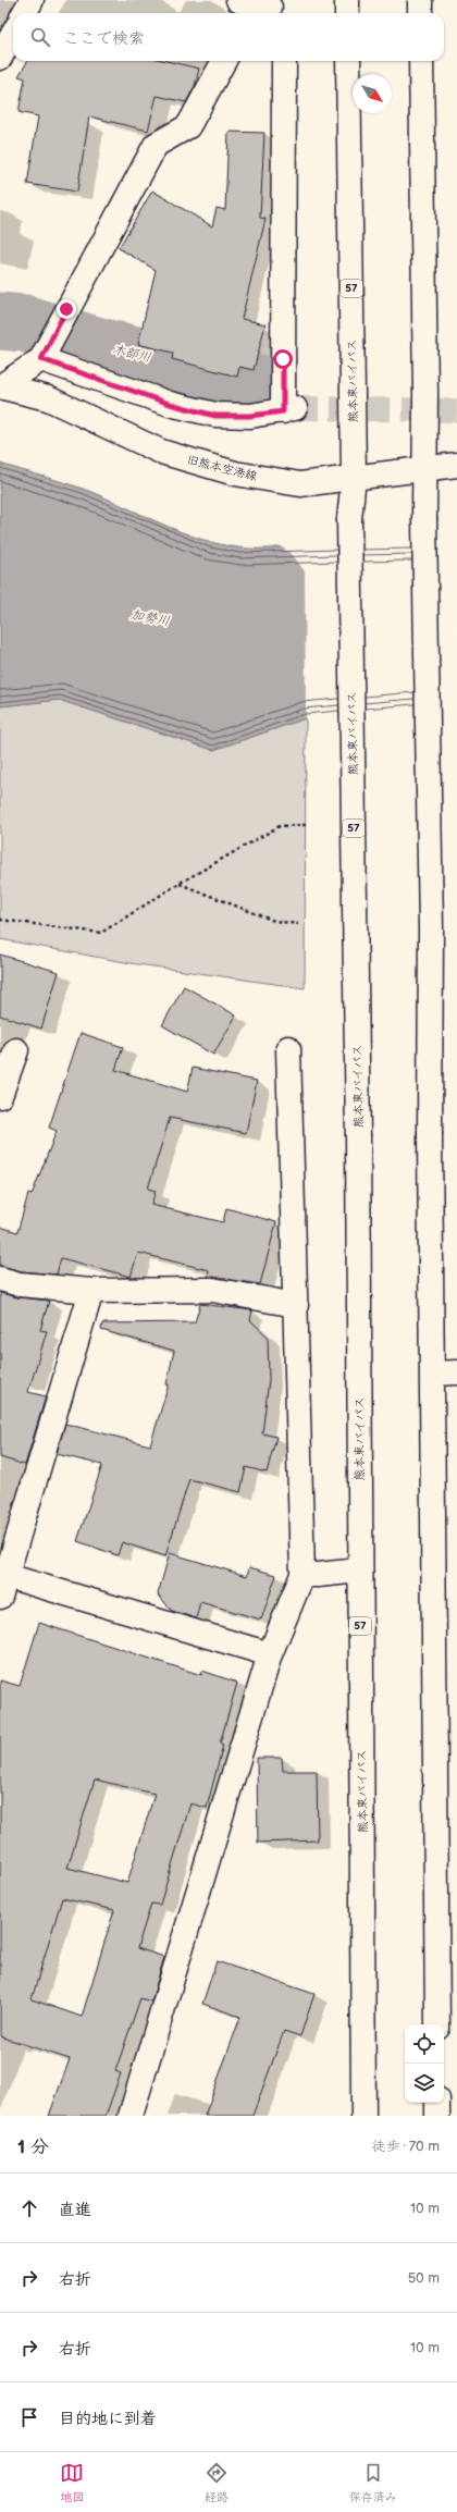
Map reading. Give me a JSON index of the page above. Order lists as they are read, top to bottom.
{
  "streets": {
    "main road": ["57", "熊本東バイパス", "旧熊本空港線"]
  },
  "crossings": [
    ["熊本東バイパス", "旧熊本空港線"]
  ],
  "water": ["木部川", "加勢川"],
  "north": "bottom right",
  "page": {
    "search": "ここで検索",
    "heading": ["1 分", "徒歩 · 70 m"],
    "list": [
      ["直進", "10 m"],
      ["右折", "50 m"],
      ["右折", "10 m"],
      "目的地に到着"
    ],
    "nav": ["地図", "経路", "保存済み"]
  }
}
